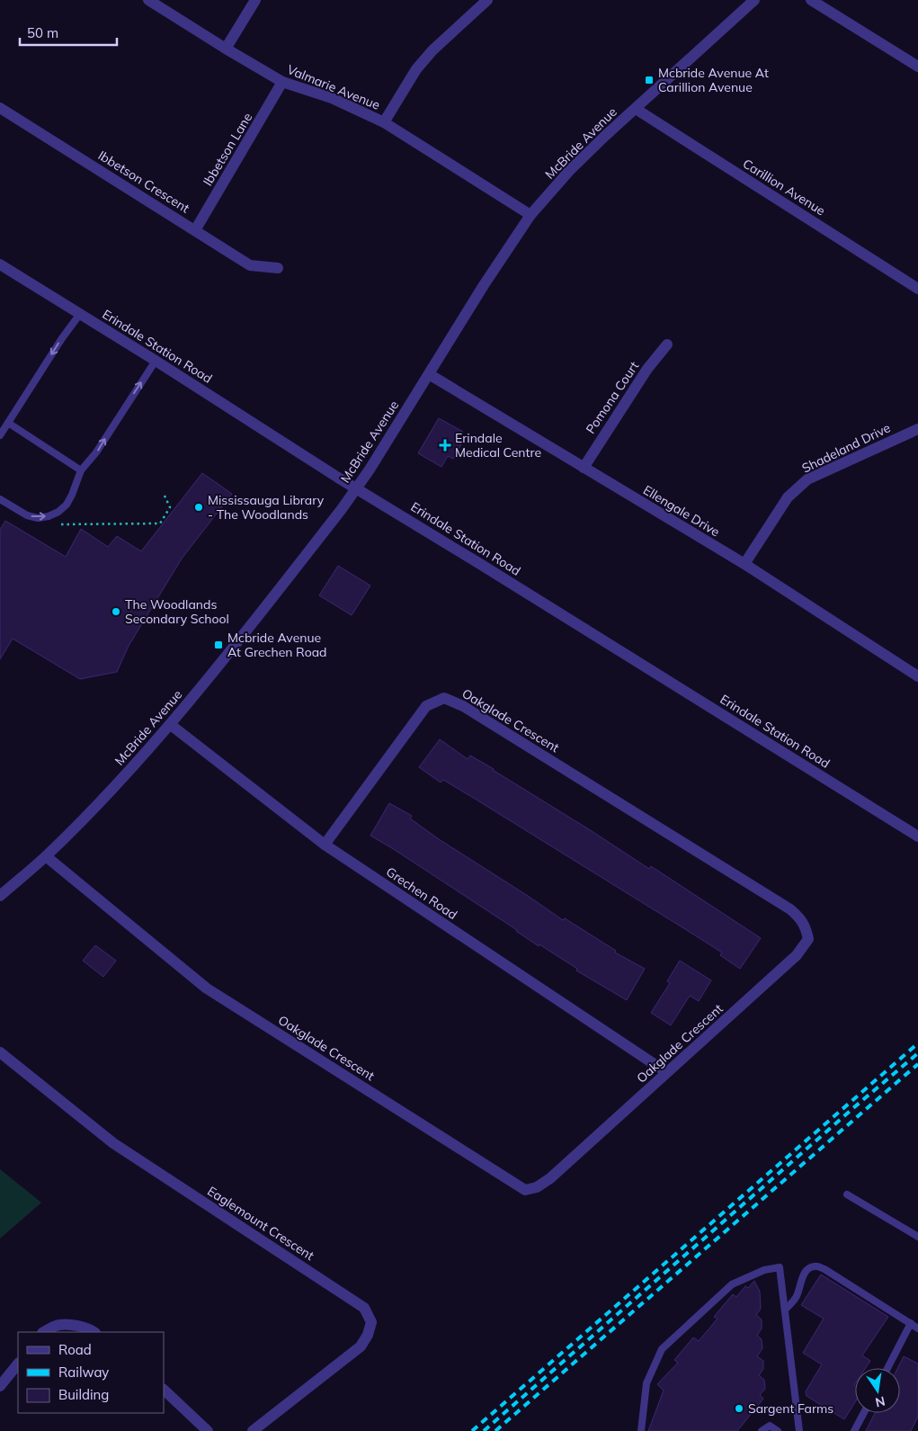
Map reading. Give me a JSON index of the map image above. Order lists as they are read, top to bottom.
{
  "streets": {
    "street": [
      "Valmarie Avenue",
      "McBride Avenue",
      "Ibbetson Lane",
      "Ibbetson Crescent",
      "Carillion Avenue",
      "Erindale Station Road",
      "Pomona Court",
      "Shadeland Drive",
      "Ellengale Drive",
      "Oakglade Crescent",
      "Grechen Road",
      "Eaglemount Crescent"
    ]
  },
  "crossings": [
    ["Valmarie Avenue", "McBride Avenue"],
    ["Valmarie Avenue", "Ibbetson Lane"],
    ["McBride Avenue", "Carillion Avenue"],
    ["McBride Avenue", "Erindale Station Road"],
    ["McBride Avenue", "Ellengale Drive"],
    ["McBride Avenue", "Oakglade Crescent"],
    ["McBride Avenue", "Grechen Road"],
    ["Ibbetson Lane", "Ibbetson Crescent"],
    ["Pomona Court", "Ellengale Drive"],
    ["Shadeland Drive", "Ellengale Drive"],
    ["Oakglade Crescent", "Grechen Road"]
  ],
  "places": {
    "transit": ["Mcbride Avenue At Carillion Avenue", "Mcbride Avenue At Grechen Road"],
    "health": ["Erindale Medical Centre"],
    "other": ["Mississauga Library - The Woodlands", "The Woodlands Secondary School", "Sargent Farms"]
  },
  "legend": ["Road", "Railway", "Building"],
  "scale_bar": "50 m",
  "north": "bottom"
}
